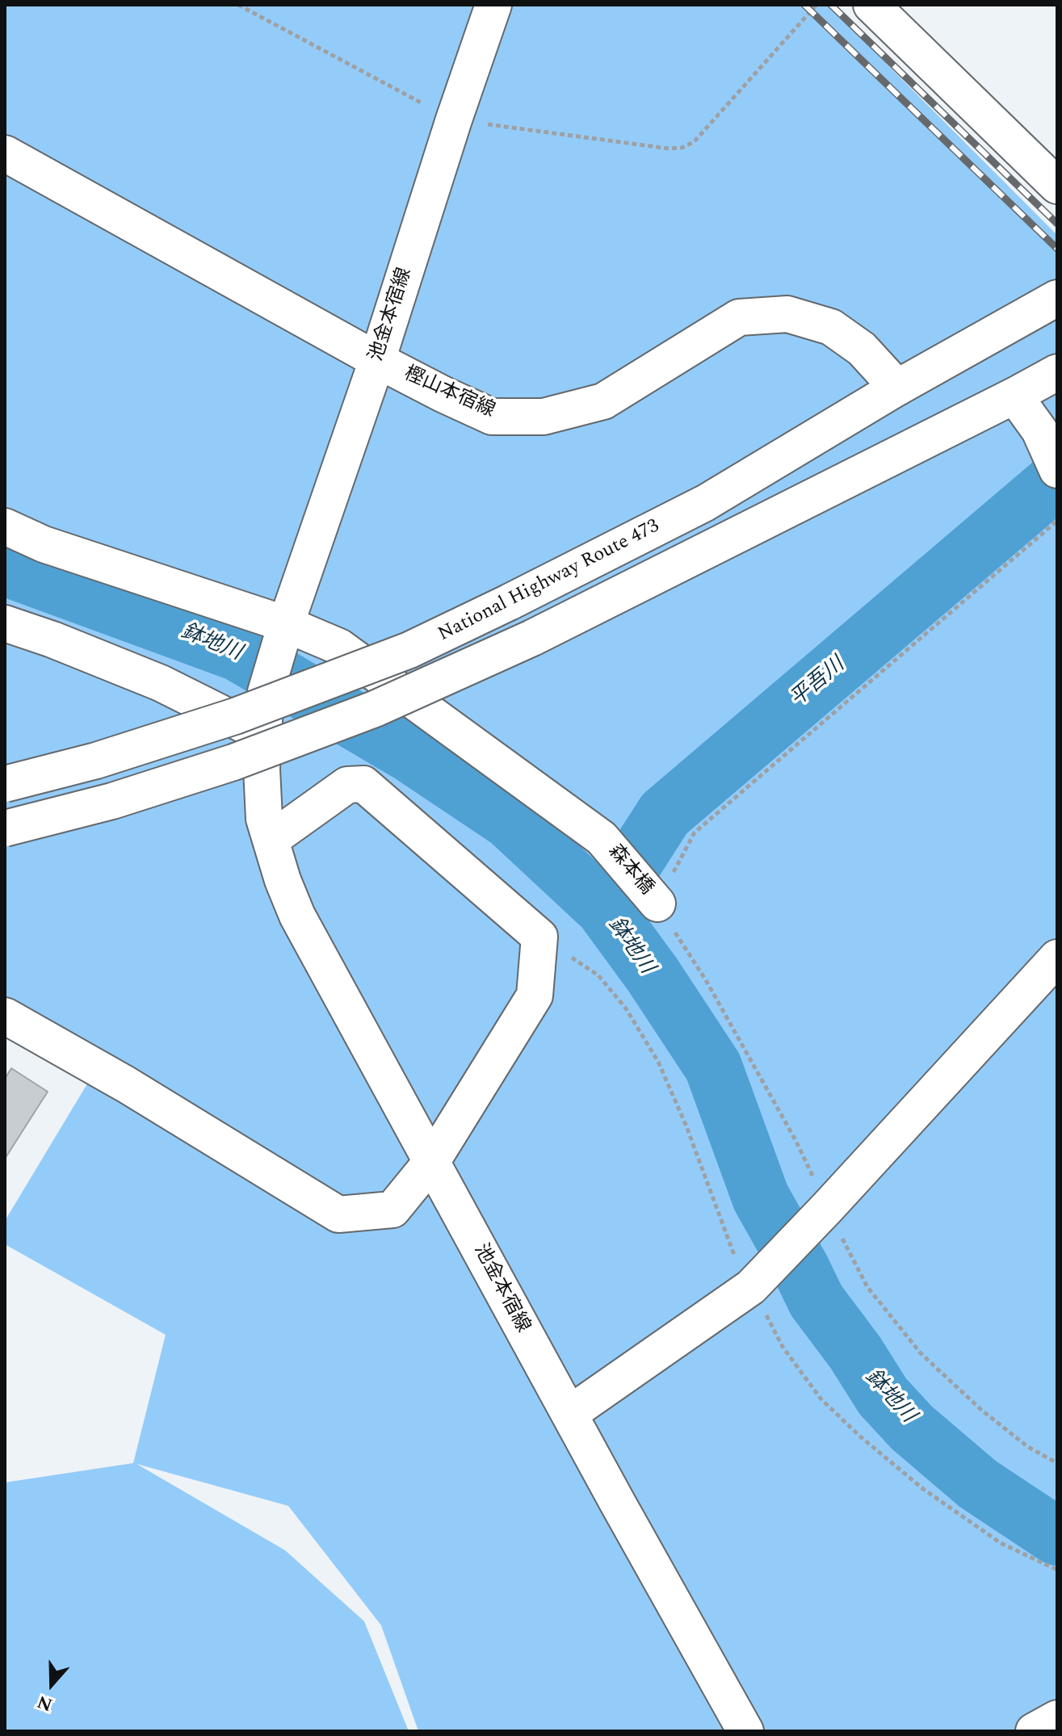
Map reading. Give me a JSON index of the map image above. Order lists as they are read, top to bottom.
{
  "streets": {
    "main road": [
      "池金本宿線",
      "樫山本宿線",
      "National Highway Route 473",
      "森本橋"
    ]
  },
  "crossings": [
    ["池金本宿線", "樫山本宿線"],
    ["池金本宿線", "森本橋"],
    ["樫山本宿線", "National Highway Route 473"]
  ],
  "water": ["鉢地川", "平吾川"],
  "north": "bottom"
}
